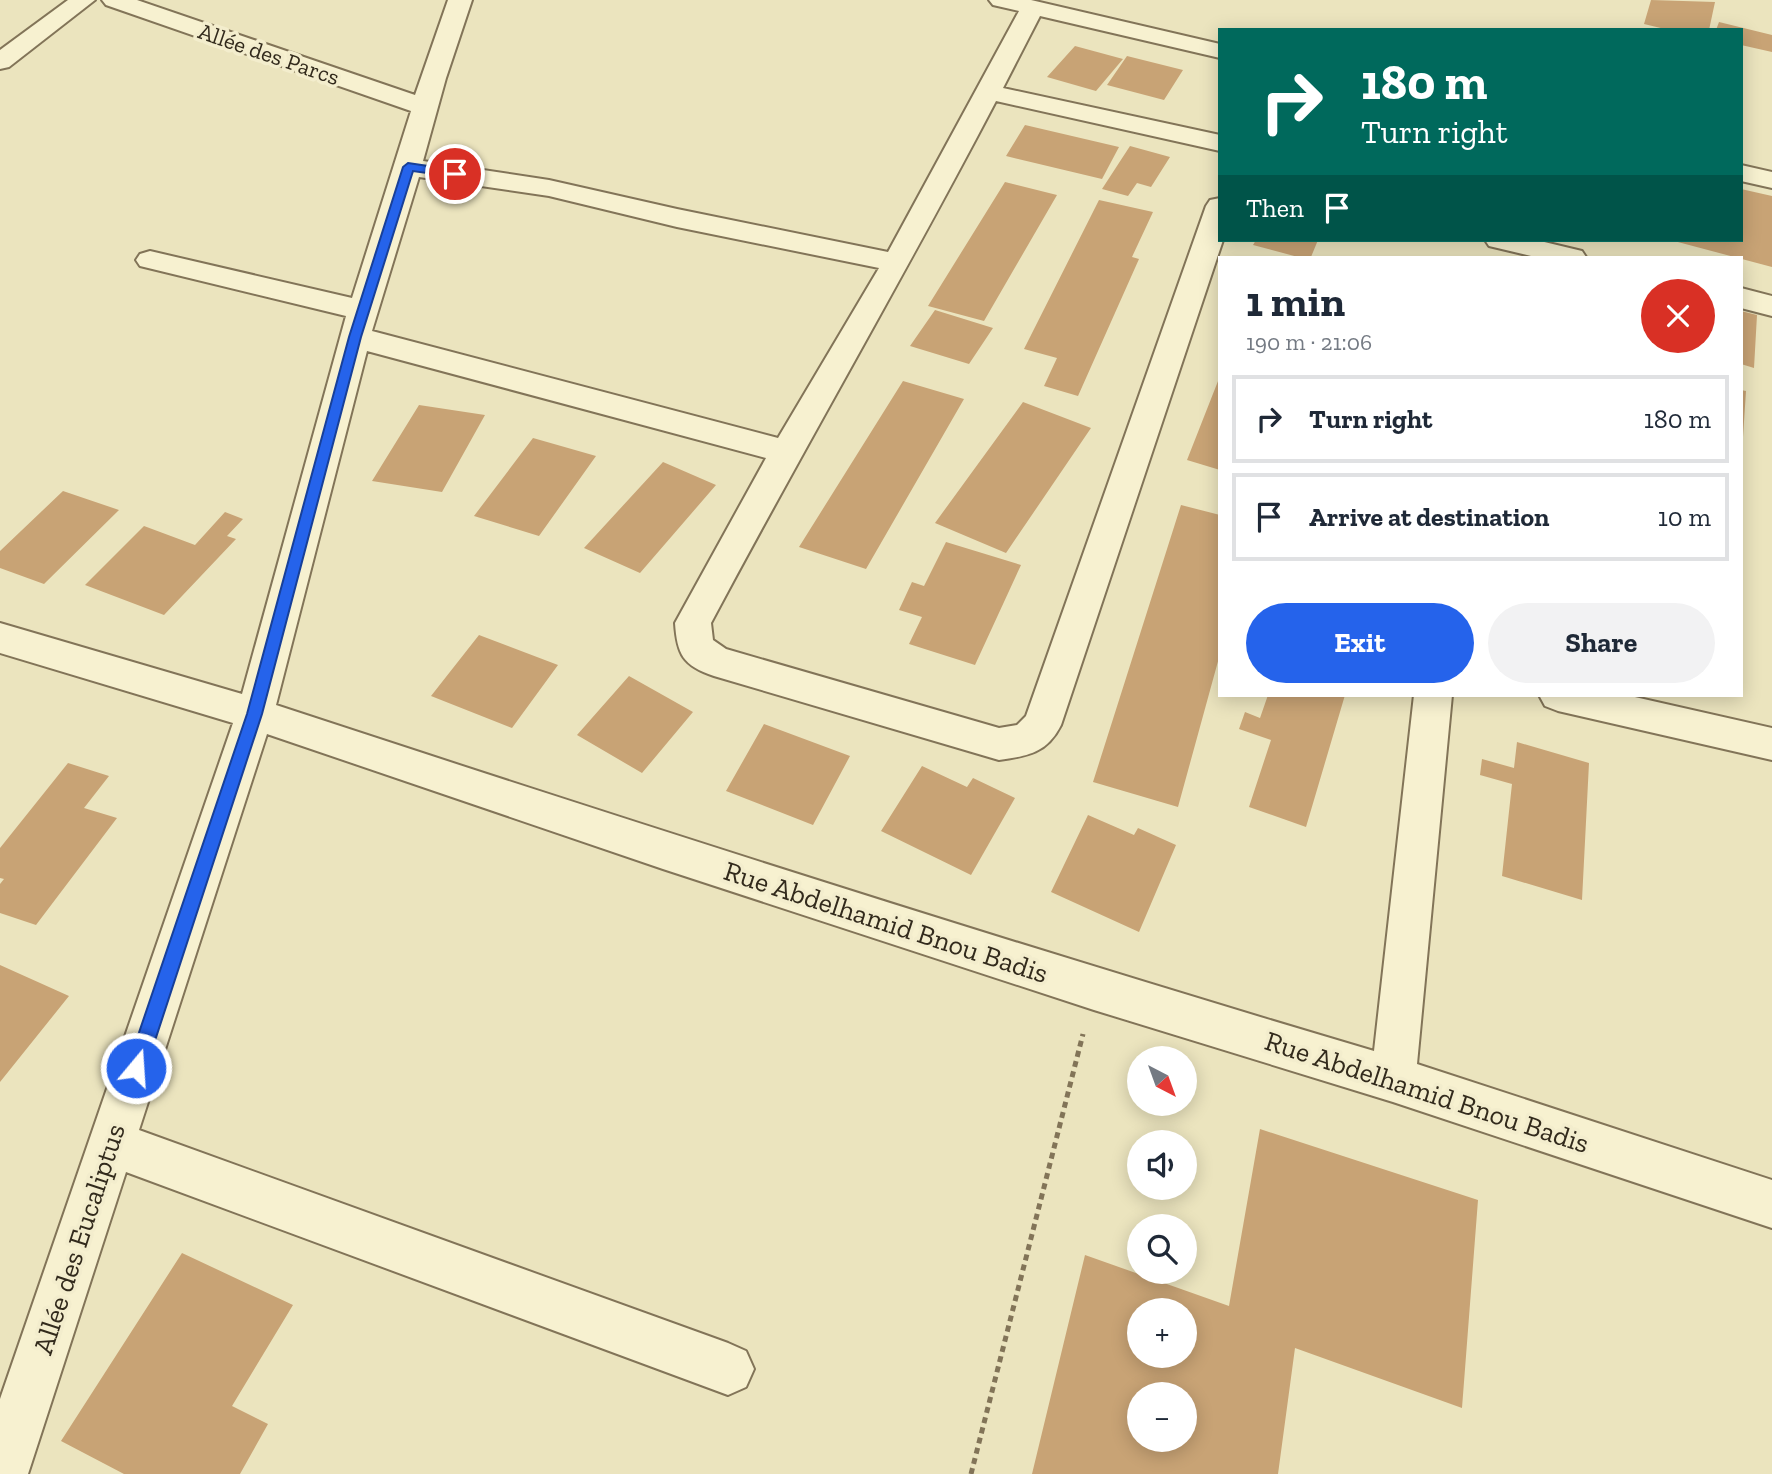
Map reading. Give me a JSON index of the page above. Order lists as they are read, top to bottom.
{
  "streets": {
    "street": ["Allée des Parcs", "Rue Abdelhamid Bnou Badis", "Allée des Eucaliptus"]
  },
  "crossings": [
    ["Allée des Parcs", "Allée des Eucaliptus"],
    ["Rue Abdelhamid Bnou Badis", "Allée des Eucaliptus"]
  ],
  "north": "bottom right",
  "page": {
    "turn": ["180 m", "Turn right"],
    "then": "Then",
    "heading": ["1 min", "190 m · 21:06"],
    "list": [
      {
        "name": "Turn right",
        "value": "180 m"
      },
      {
        "name": "Arrive at destination",
        "value": "10 m"
      }
    ],
    "buttons": ["Exit", "Share"],
    "map_buttons": ["+", "−"]
  }
}
